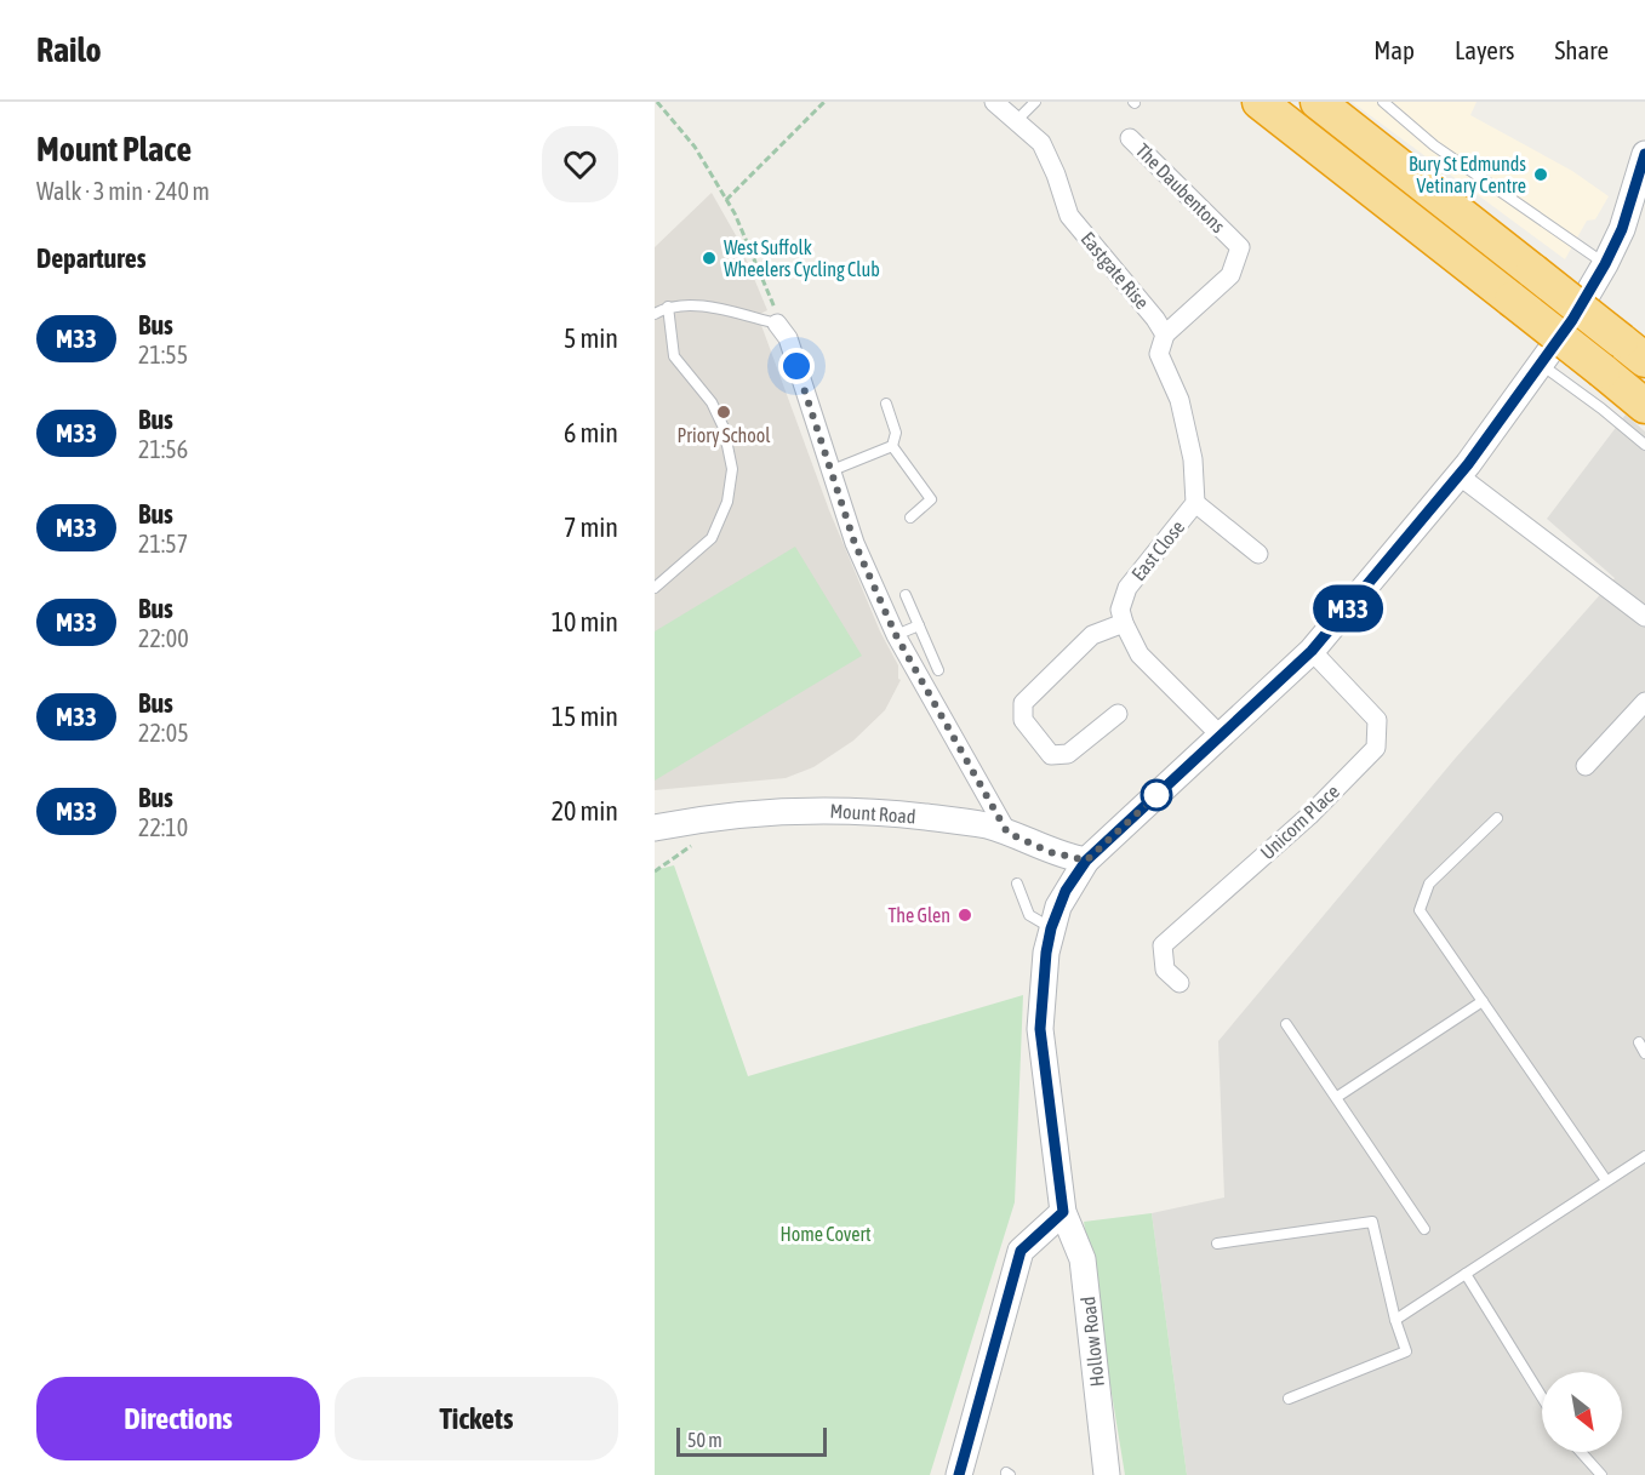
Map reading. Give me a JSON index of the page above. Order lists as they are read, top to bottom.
{
  "streets": {
    "street": [
      "The Daubentons",
      "Eastgate Rise",
      "East Close",
      "Mount Road",
      "Unicorn Place",
      "Hollow Road"
    ]
  },
  "crossings": [
    ["The Daubentons", "Eastgate Rise"],
    ["The Daubentons", "East Close"],
    ["Eastgate Rise", "East Close"],
    ["Mount Road", "Hollow Road"],
    ["Unicorn Place", "Hollow Road"]
  ],
  "parks": ["Home Covert"],
  "places": [
    "Bury St Edmunds Vetinary Centre",
    "West Suffolk Wheelers Cycling Club",
    "Priory School",
    "The Glen"
  ],
  "lines": ["bus line M33"],
  "scale_bar": "50 m",
  "north": "bottom right",
  "page": {
    "header": "Railo",
    "nav": ["Map", "Layers", "Share"],
    "heading": [
      ["Mount Place", "Walk · 3 min · 240 m"],
      "Departures"
    ],
    "on_map": "M33",
    "list": [
      {
        "mark": "M33",
        "name": "Bus",
        "note": "21:55",
        "value": "5 min"
      },
      {
        "mark": "M33",
        "name": "Bus",
        "note": "21:56",
        "value": "6 min"
      },
      {
        "mark": "M33",
        "name": "Bus",
        "note": "21:57",
        "value": "7 min"
      },
      {
        "mark": "M33",
        "name": "Bus",
        "note": "22:00",
        "value": "10 min"
      },
      {
        "mark": "M33",
        "name": "Bus",
        "note": "22:05",
        "value": "15 min"
      },
      {
        "mark": "M33",
        "name": "Bus",
        "note": "22:10",
        "value": "20 min"
      }
    ],
    "buttons": ["Directions", "Tickets"],
    "scale": "50 m"
  }
}
